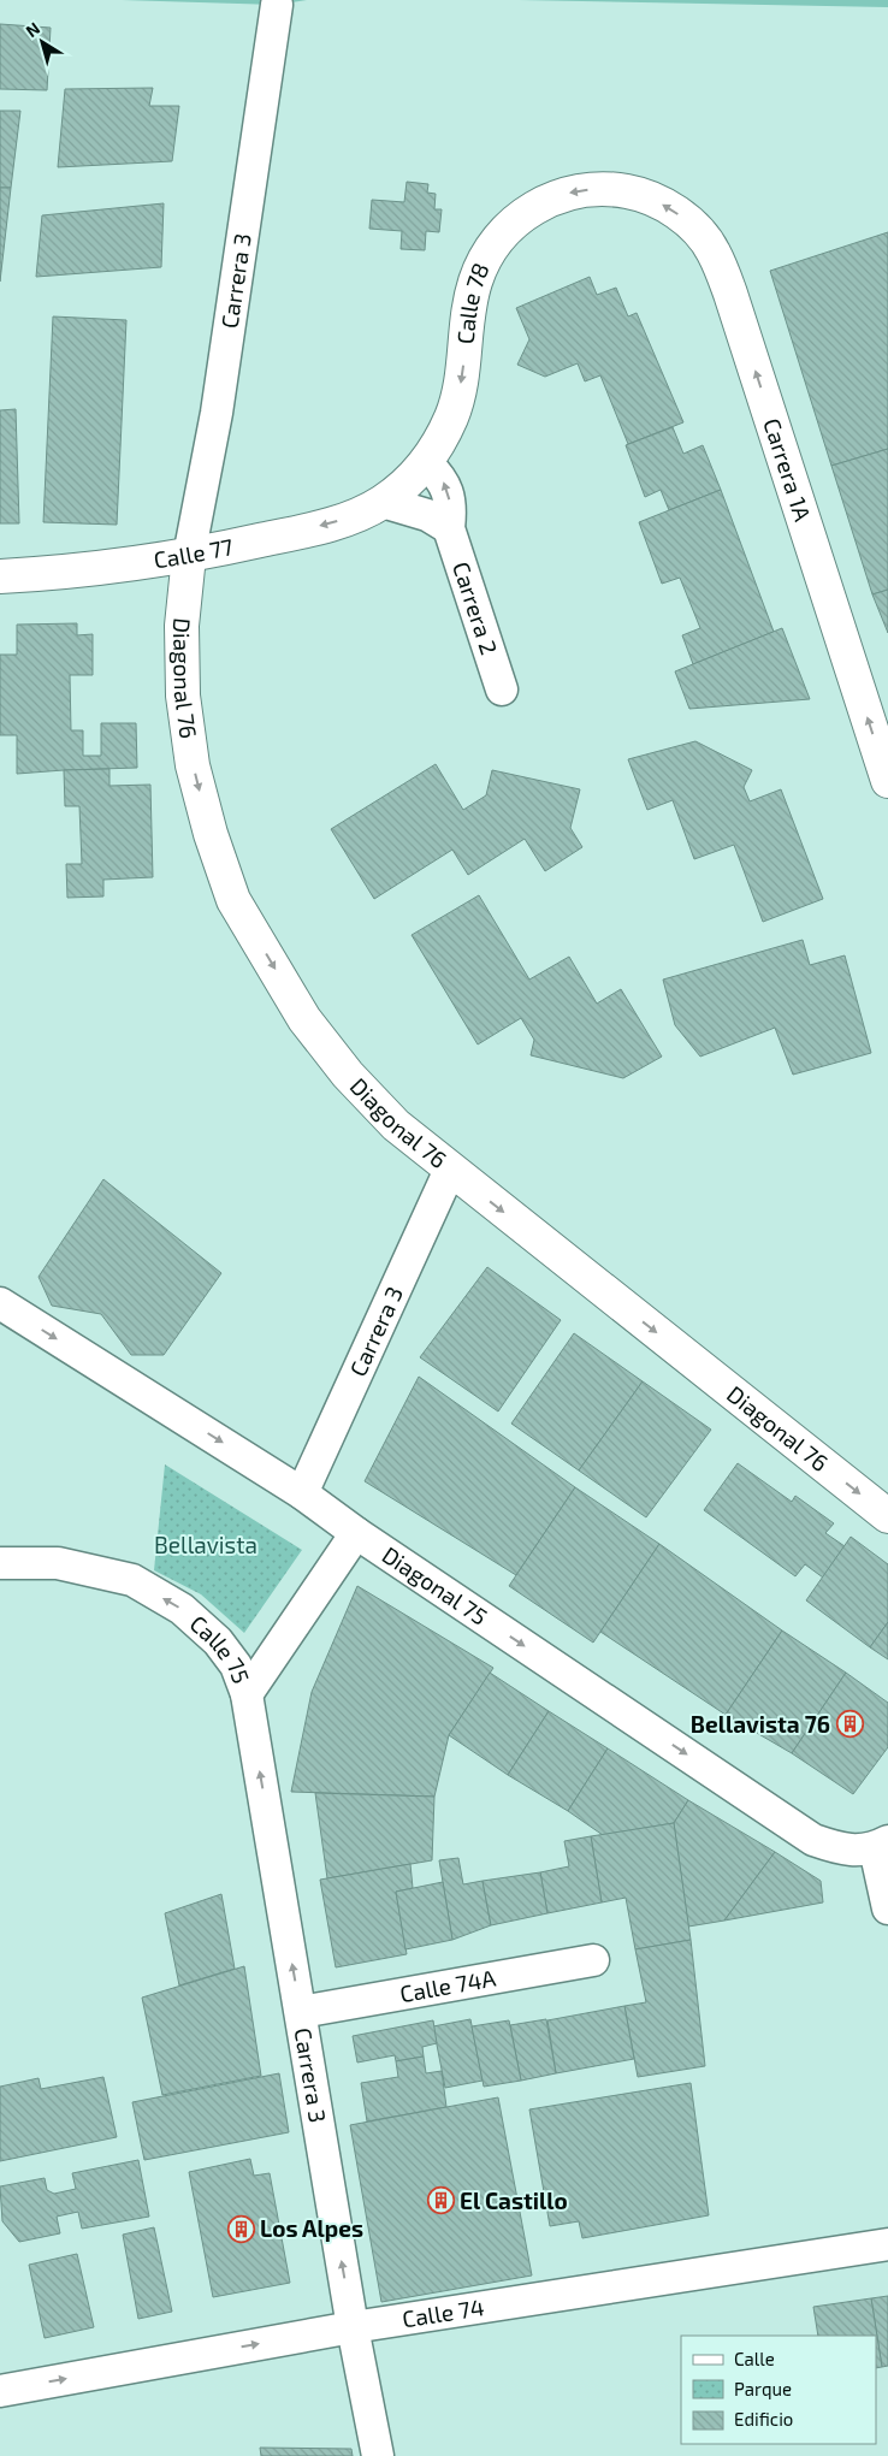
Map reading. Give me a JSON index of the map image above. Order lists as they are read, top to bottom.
{
  "streets": {
    "street": [
      "Carrera 3",
      "Calle 78",
      "Carrera 1A",
      "Calle 77",
      "Carrera 2",
      "Diagonal 76",
      "Diagonal 75",
      "Calle 75",
      "Calle 74A",
      "Calle 74"
    ]
  },
  "crossings": [
    ["Carrera 3", "Calle 77"],
    ["Carrera 3", "Diagonal 76"],
    ["Carrera 3", "Diagonal 75"],
    ["Carrera 3", "Calle 75"],
    ["Carrera 3", "Calle 74A"],
    ["Carrera 3", "Calle 74"],
    ["Calle 78", "Carrera 1A"],
    ["Calle 78", "Calle 77"],
    ["Calle 78", "Carrera 2"],
    ["Calle 77", "Diagonal 76"],
    ["Diagonal 75", "Calle 75"]
  ],
  "one_way": [
    "Carrera 3",
    "Calle 78",
    "Carrera 1A",
    "Calle 77",
    "Diagonal 76",
    "Diagonal 75",
    "Calle 75",
    "Calle 74"
  ],
  "parks": ["Bellavista"],
  "places": {
    "building": ["Bellavista 76", "El Castillo", "Los Alpes"]
  },
  "legend": ["Calle", "Parque", "Edificio"],
  "north": "top left"
}
